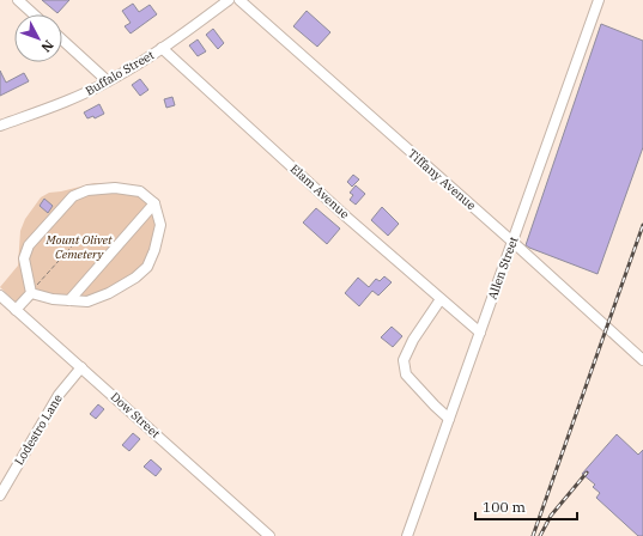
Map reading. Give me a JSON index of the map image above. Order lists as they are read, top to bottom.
{
  "streets": {
    "street": [
      "Buffalo Street",
      "Tiffany Avenue",
      "Elam Avenue",
      "Allen Street",
      "Dow Street",
      "Lodestro Lane"
    ]
  },
  "crossings": [
    ["Buffalo Street", "Elam Avenue"],
    ["Tiffany Avenue", "Allen Street"],
    ["Elam Avenue", "Allen Street"],
    ["Dow Street", "Lodestro Lane"]
  ],
  "parks": ["Mount Olivet Cemetery"],
  "scale_bar": "100 m",
  "north": "bottom right"
}
